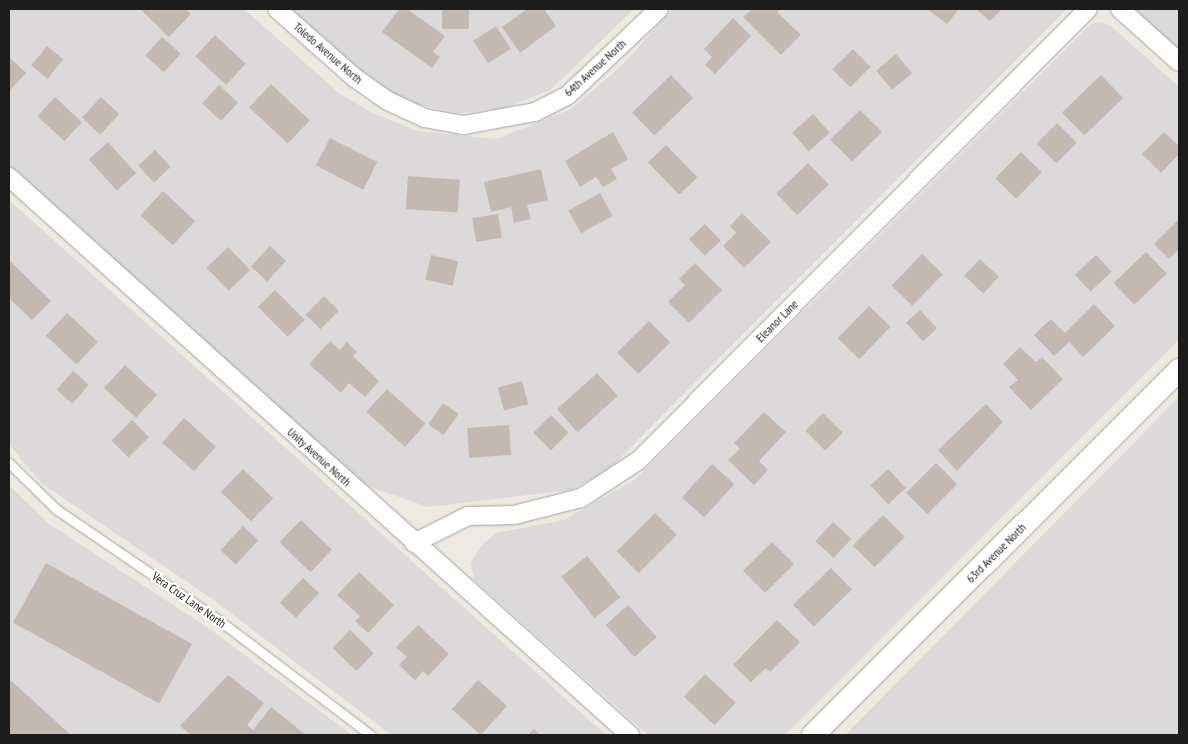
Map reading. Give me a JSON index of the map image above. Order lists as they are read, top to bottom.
{
  "streets": {
    "street": [
      "Toledo Avenue North",
      "64th Avenue North",
      "Eleanor Lane",
      "Unity Avenue North",
      "63rd Avenue North"
    ],
    "lane": ["Vera Cruz Lane North"]
  },
  "crossings": [
    ["Toledo Avenue North", "64th Avenue North"],
    ["Eleanor Lane", "Unity Avenue North"]
  ]
}
